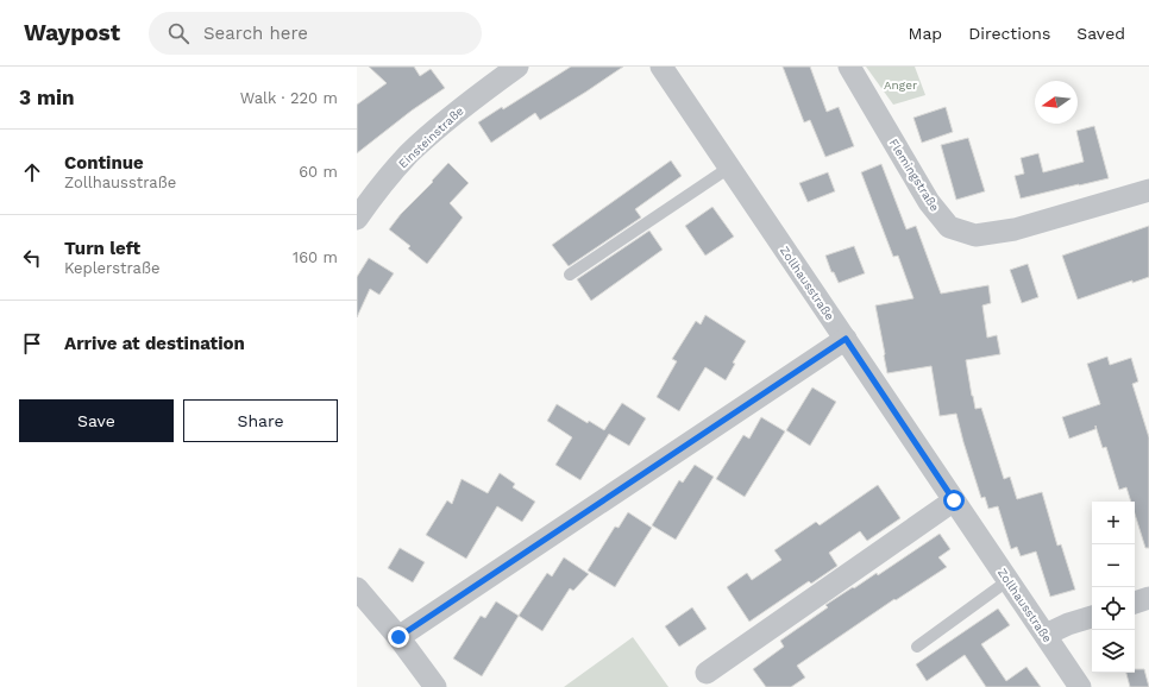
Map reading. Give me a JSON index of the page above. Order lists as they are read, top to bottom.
{
  "streets": {
    "street": ["Einsteinstraße", "Flemingstraße", "Zollhausstraße"]
  },
  "parks": ["Anger"],
  "north": "left",
  "page": {
    "header": "Waypost",
    "search": "Search here",
    "nav": ["Map", "Directions", "Saved"],
    "heading": ["3 min", "Walk · 220 m"],
    "list": [
      ["Continue", "Zollhausstraße", "60 m"],
      ["Turn left", "Keplerstraße", "160 m"],
      "Arrive at destination"
    ],
    "buttons": ["Save", "Share"],
    "map_buttons": ["+", "−"]
  }
}
